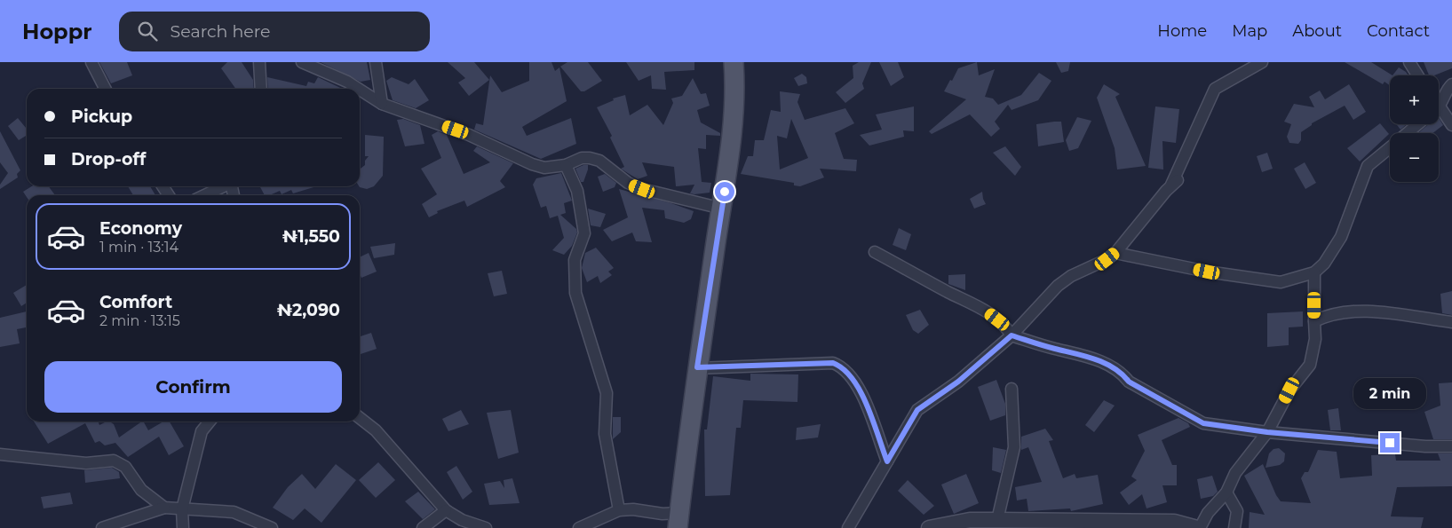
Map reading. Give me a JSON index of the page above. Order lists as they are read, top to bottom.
{
  "page": {
    "header": "Hoppr",
    "search": "Search here",
    "nav": [
      "Home",
      "Map",
      "About",
      "Contact"
    ],
    "map_buttons": ["+", "−"],
    "banner": ["Pickup", "Drop-off"],
    "list": [
      {
        "name": "Economy",
        "note": "1 min · 13:14",
        "value": "₦1,550"
      },
      {
        "name": "Comfort",
        "note": "2 min · 13:15",
        "value": "₦2,090"
      }
    ],
    "buttons": "Confirm",
    "bubble": "2 min"
  }
}
